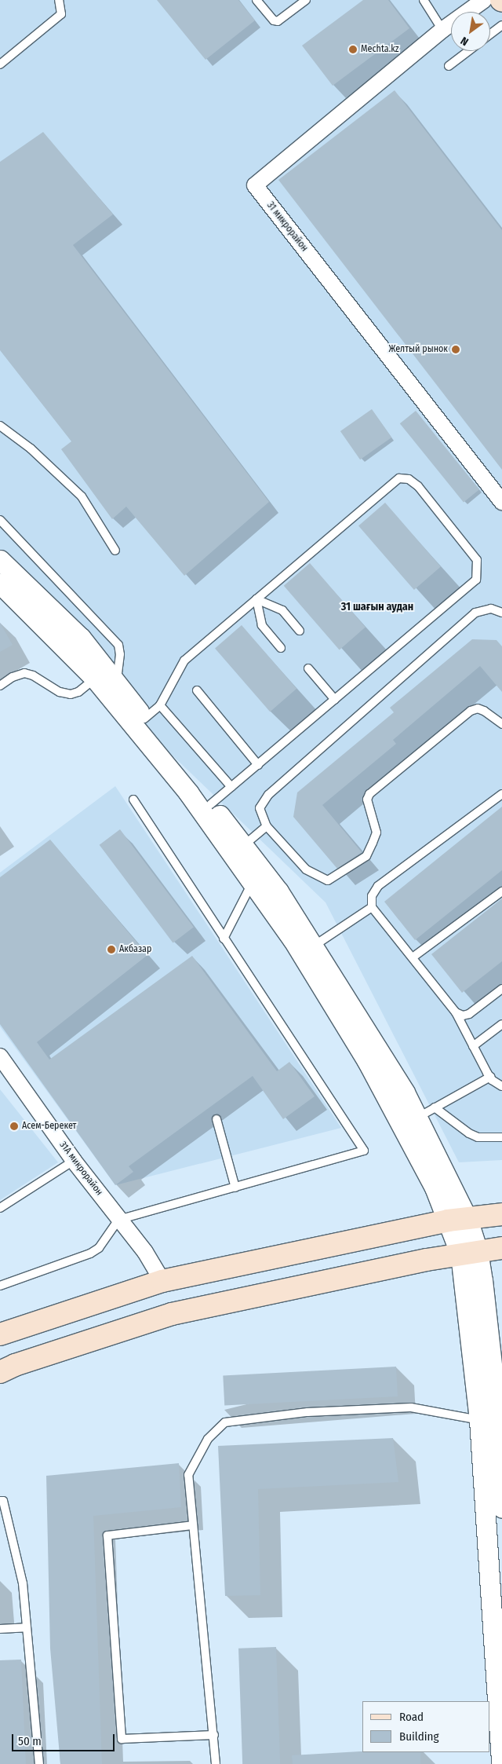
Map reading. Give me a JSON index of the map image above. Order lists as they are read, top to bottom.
{
  "streets": {
    "street": ["31 микрорайон", "31А микрорайон"]
  },
  "districts": ["31 шағын аудан"],
  "places": [
    "Mechta.kz",
    "Желтый рынок",
    "Акбазар",
    "Асем-Берекет"
  ],
  "legend": ["Road", "Building"],
  "scale_bar": "50 m",
  "north": "bottom left"
}
